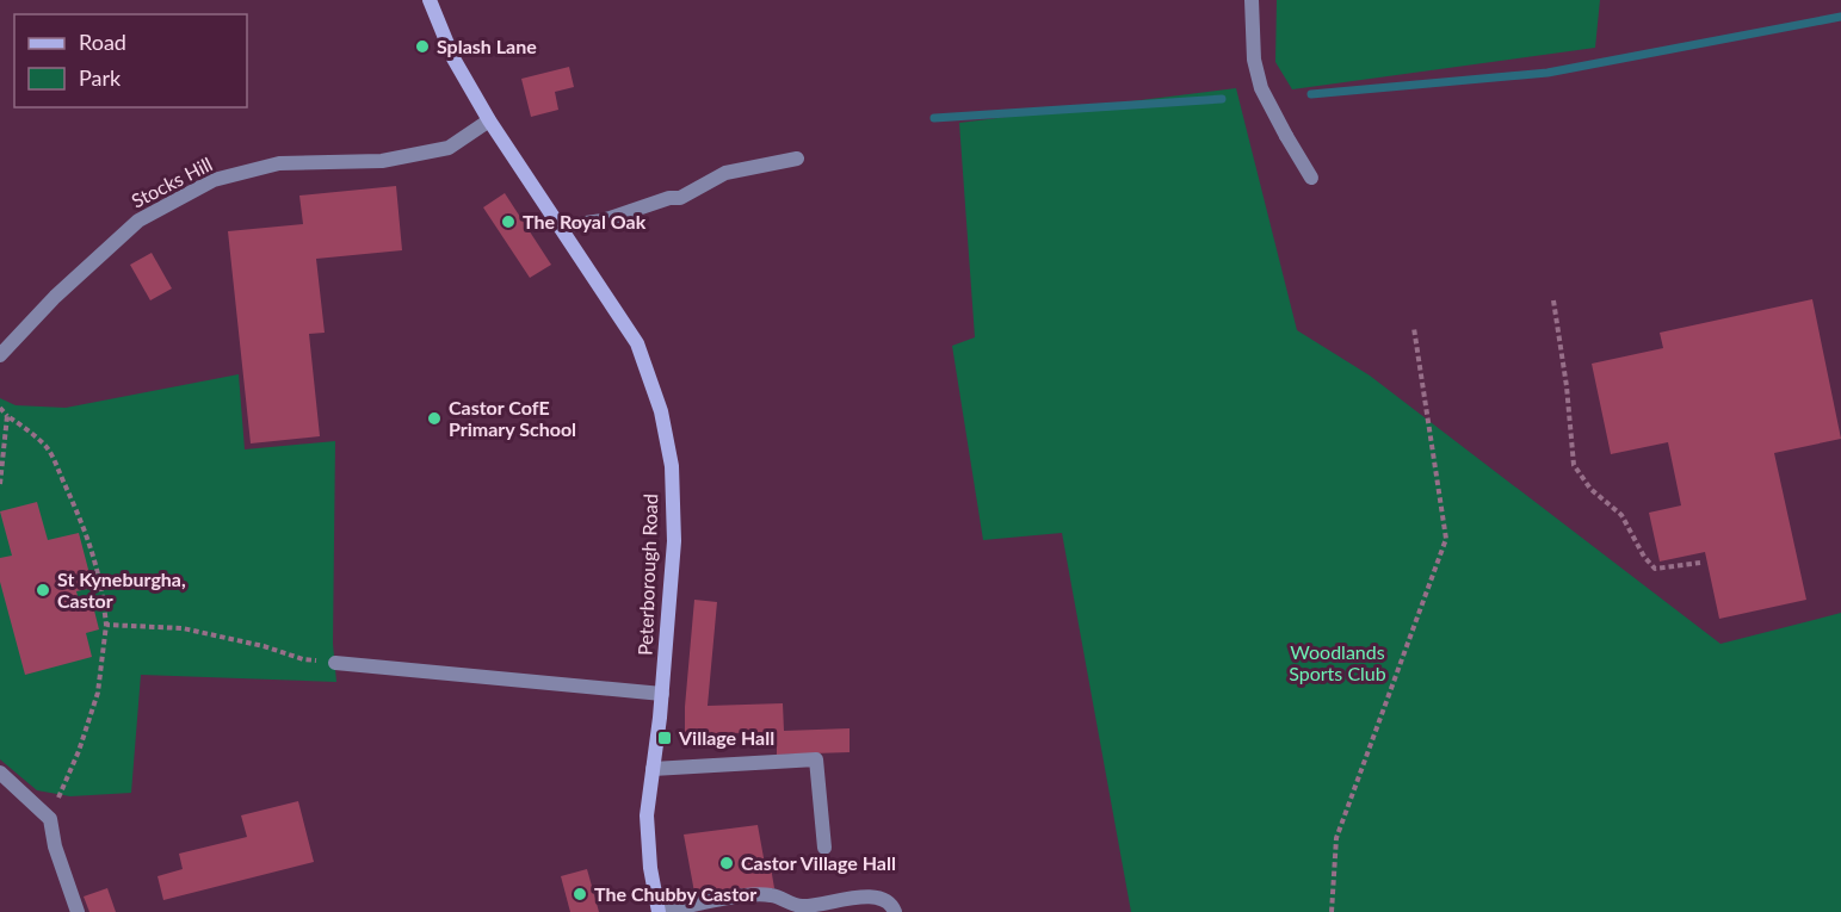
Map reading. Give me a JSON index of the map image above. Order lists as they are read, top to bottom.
{
  "streets": {
    "street": ["Stocks Hill", "Peterborough Road"]
  },
  "crossings": [
    ["Stocks Hill", "Peterborough Road"]
  ],
  "parks": ["Woodlands Sports Club"],
  "places": {
    "other": [
      "Splash Lane",
      "The Royal Oak",
      "Castor CofE Primary School",
      "St Kyneburgha, Castor",
      "Castor Village Hall",
      "The Chubby Castor"
    ],
    "transit": ["Village Hall"]
  },
  "legend": ["Road", "Park"]
}
